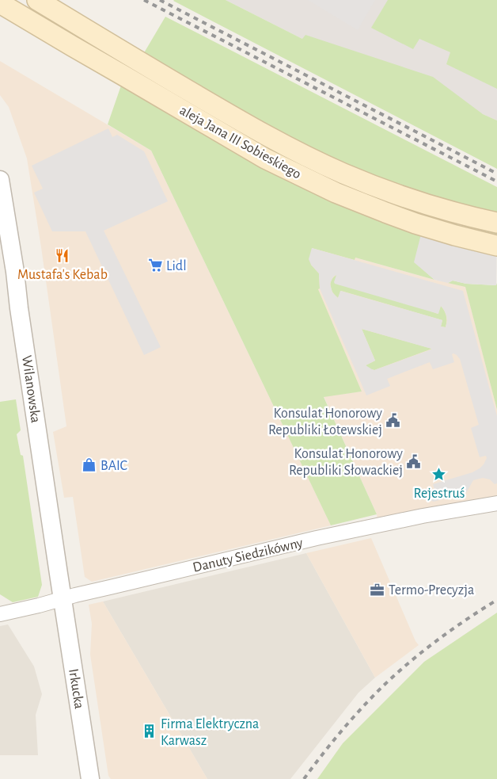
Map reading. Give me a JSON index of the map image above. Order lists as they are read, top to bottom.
{
  "streets": {
    "main road": ["aleja Jana III Sobieskiego"],
    "street": ["Wilanowska", "Danuty Siedzikówny", "Irkucka"]
  },
  "crossings": [
    ["Wilanowska", "Danuty Siedzikówny"],
    ["Wilanowska", "Irkucka"],
    ["Danuty Siedzikówny", "Irkucka"]
  ],
  "places": {
    "restaurant": ["Mustafa's Kebab"],
    "supermarket": ["Lidl"],
    "public building": ["Konsulat Honorowy Republiki Łotewskiej", "Konsulat Honorowy Republiki Słowackiej"],
    "shop": ["BAIC"],
    "place": ["Rejestruś"],
    "office": ["Termo-Precyzja"],
    "building": ["Firma Elektryczna Karwasz"]
  }
}
